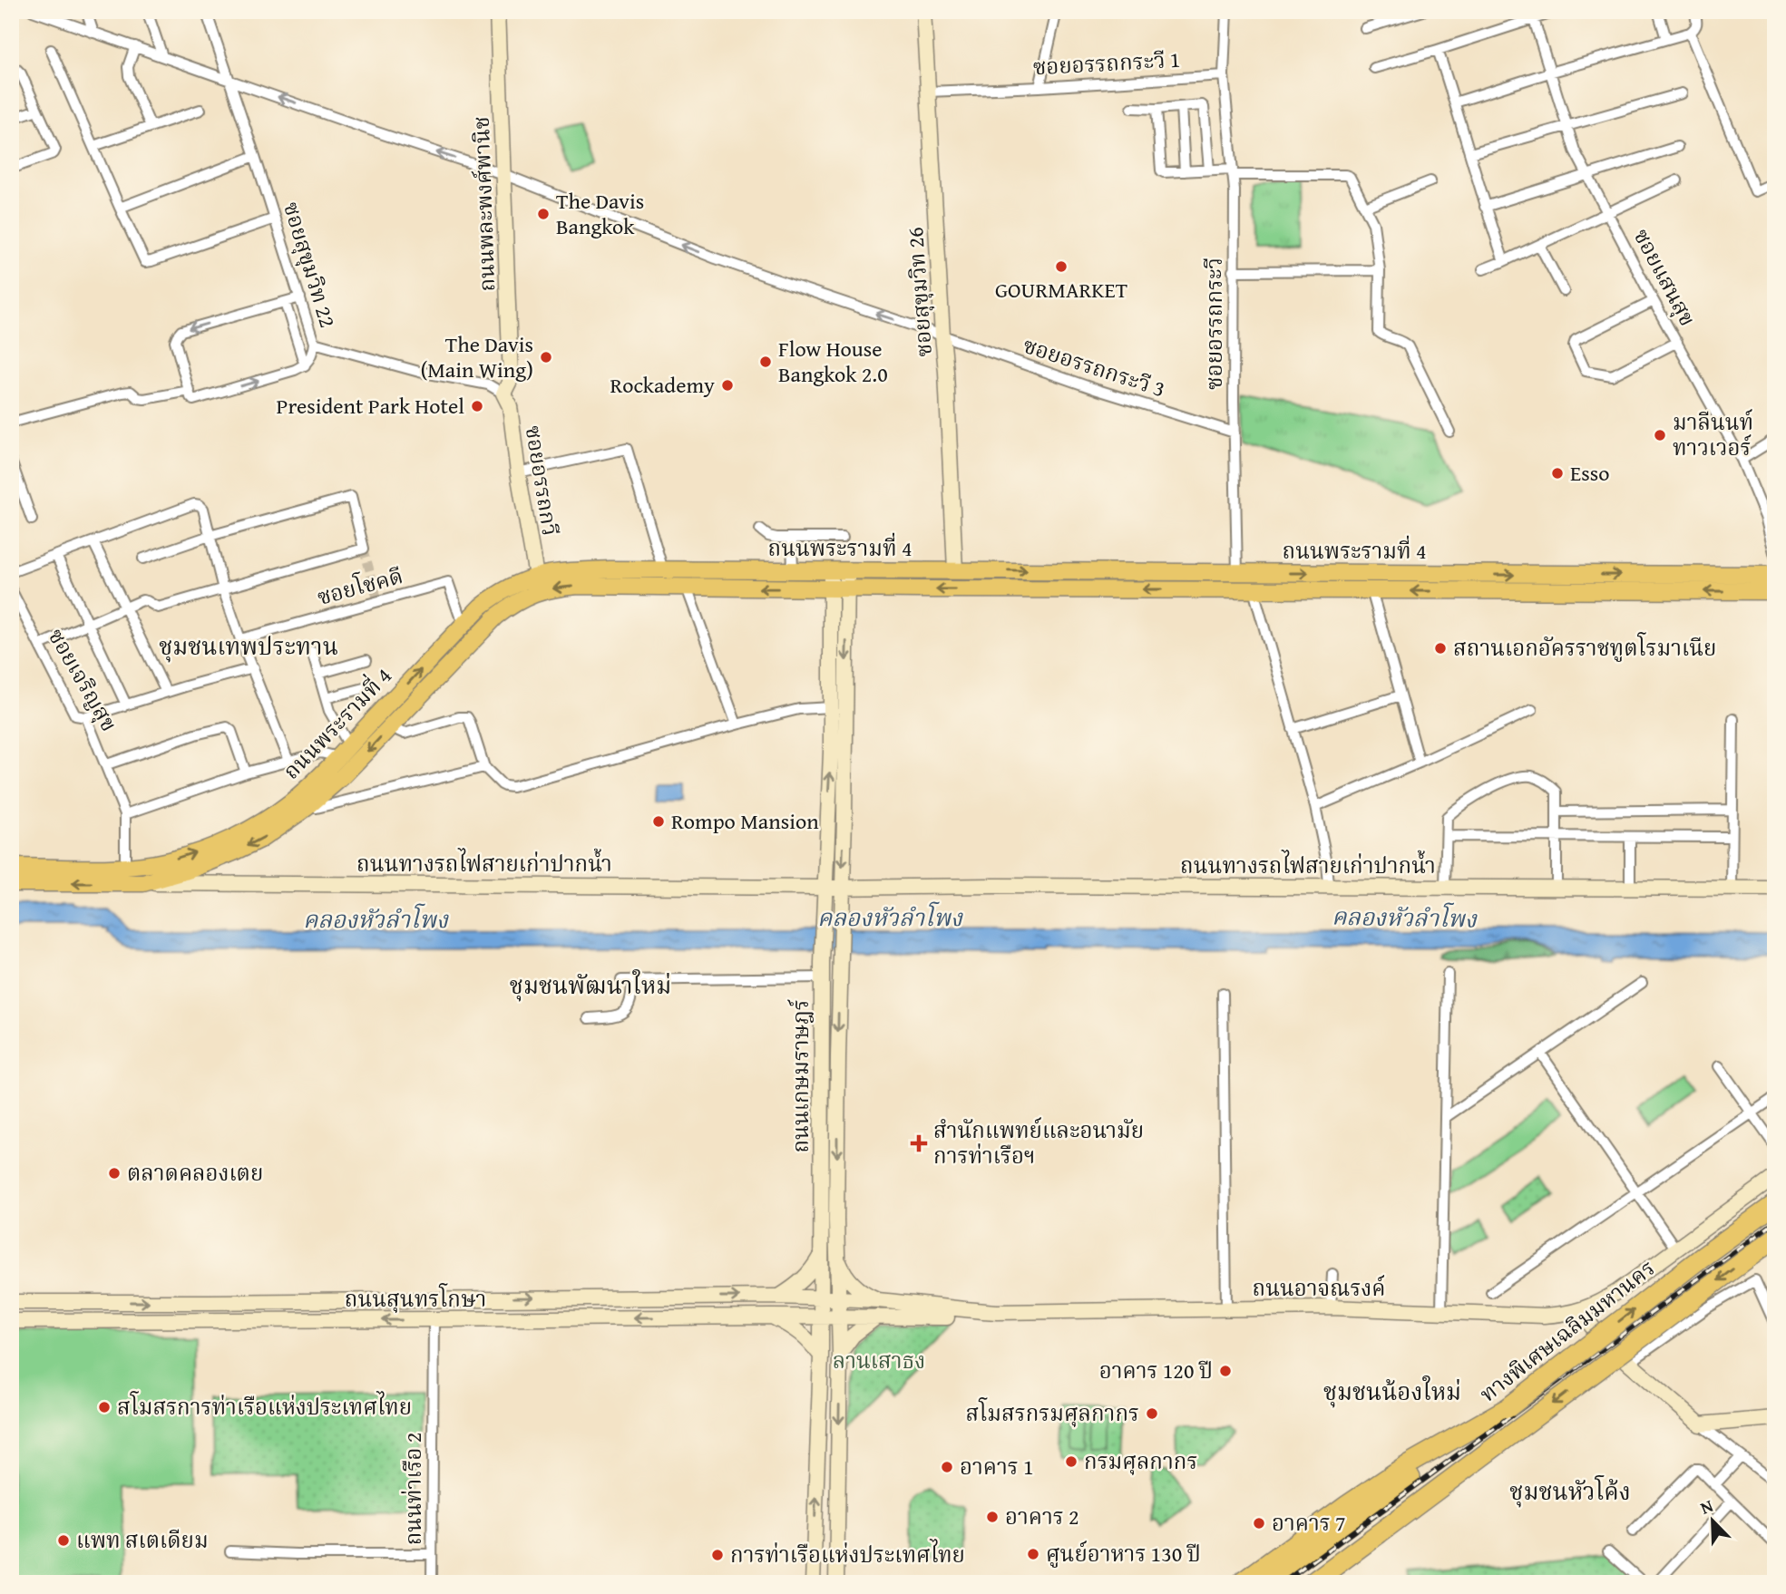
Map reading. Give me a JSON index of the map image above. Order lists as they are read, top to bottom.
{
  "streets": {
    "highway": ["ทางพิเศษเฉลิมมหานคร"],
    "main road": ["ถนนพระรามที่ 4"],
    "street": [
      "ซอยอรรถกระวี 1",
      "ถนนพละพงศ์พานิช",
      "ซอยสุขุมวิท 22",
      "ซอยแสนสุข",
      "ซอยสุขุมวิท 26",
      "ซอยอรรถกระวี",
      "ซอยอรรถกระวี 3",
      "ซอยอรรถกวี",
      "ซอยโชคดี",
      "ซอยเจริญสุข",
      "ถนนทางรถไฟสายเก่าปากน้ำ",
      "ถนนเกษมราษฎร์",
      "ถนนอาจณรงค์",
      "ถนนสุนทรโกษา",
      "ถนนท่าเรือ 2"
    ]
  },
  "crossings": [
    ["ซอยอรรถกระวี 1", "ซอยสุขุมวิท 26"],
    ["ซอยอรรถกระวี 1", "ซอยอรรถกระวี"],
    ["ถนนพละพงศ์พานิช", "ซอยสุขุมวิท 22"],
    ["ถนนพละพงศ์พานิช", "ซอยอรรถกระวี 3"],
    ["ถนนพละพงศ์พานิช", "ซอยอรรถกวี"],
    ["ซอยสุขุมวิท 22", "ซอยอรรถกระวี 3"],
    ["ซอยสุขุมวิท 22", "ซอยอรรถกวี"],
    ["ซอยสุขุมวิท 26", "ซอยอรรถกระวี 3"],
    ["ซอยสุขุมวิท 26", "ถนนพระรามที่ 4"],
    ["ซอยอรรถกระวี", "ซอยอรรถกระวี 3"],
    ["ซอยอรรถกระวี", "ถนนพระรามที่ 4"],
    ["ซอยอรรถกวี", "ถนนพระรามที่ 4"],
    ["ถนนพระรามที่ 4", "ซอยโชคดี"],
    ["ถนนพระรามที่ 4", "ซอยเจริญสุข"],
    ["ถนนพระรามที่ 4", "ถนนทางรถไฟสายเก่าปากน้ำ"],
    ["ถนนพระรามที่ 4", "ถนนเกษมราษฎร์"],
    ["ถนนทางรถไฟสายเก่าปากน้ำ", "ถนนเกษมราษฎร์"],
    ["ถนนเกษมราษฎร์", "ถนนอาจณรงค์"],
    ["ถนนเกษมราษฎร์", "ถนนสุนทรโกษา"],
    ["ถนนอาจณรงค์", "ถนนสุนทรโกษา"],
    ["ถนนสุนทรโกษา", "ถนนท่าเรือ 2"]
  ],
  "one_way": ["ซอยอรรถกระวี 3"],
  "districts": [
    "ชุมชนเทพประทาน",
    "ชุมชนพัฒนาใหม่",
    "ชุมชนน้องใหม่",
    "ชุมชนหัวโค้ง"
  ],
  "water": ["คลองหัวลำโพง"],
  "parks": ["ลานเสาธง"],
  "places": {
    "other": [
      "The Davis Bangkok",
      "GOURMARKET",
      "The Davis (Main Wing)",
      "Flow House Bangkok 2.0",
      "Rockademy",
      "President Park Hotel",
      "มาลีนนท์ ทาวเวอร์",
      "Esso",
      "สถานเอกอัครราชทูตโรมาเนีย",
      "Rompo Mansion",
      "ตลาดคลองเตย",
      "อาคาร 120 ปี",
      "สโมสรการท่าเรือแห่งประเทศไทย",
      "สโมสรกรมศุลกากร",
      "กรมศุลกากร",
      "อาคาร 1",
      "อาคาร 2",
      "อาคาร 7",
      "แพท สเตเดียม",
      "ศูนย์อาหาร 130 ปี",
      "การท่าเรือแห่งประเทศไทย"
    ],
    "health": ["สำนักแพทย์และอนามัย การท่าเรือฯ"]
  },
  "north": "top left"
}
